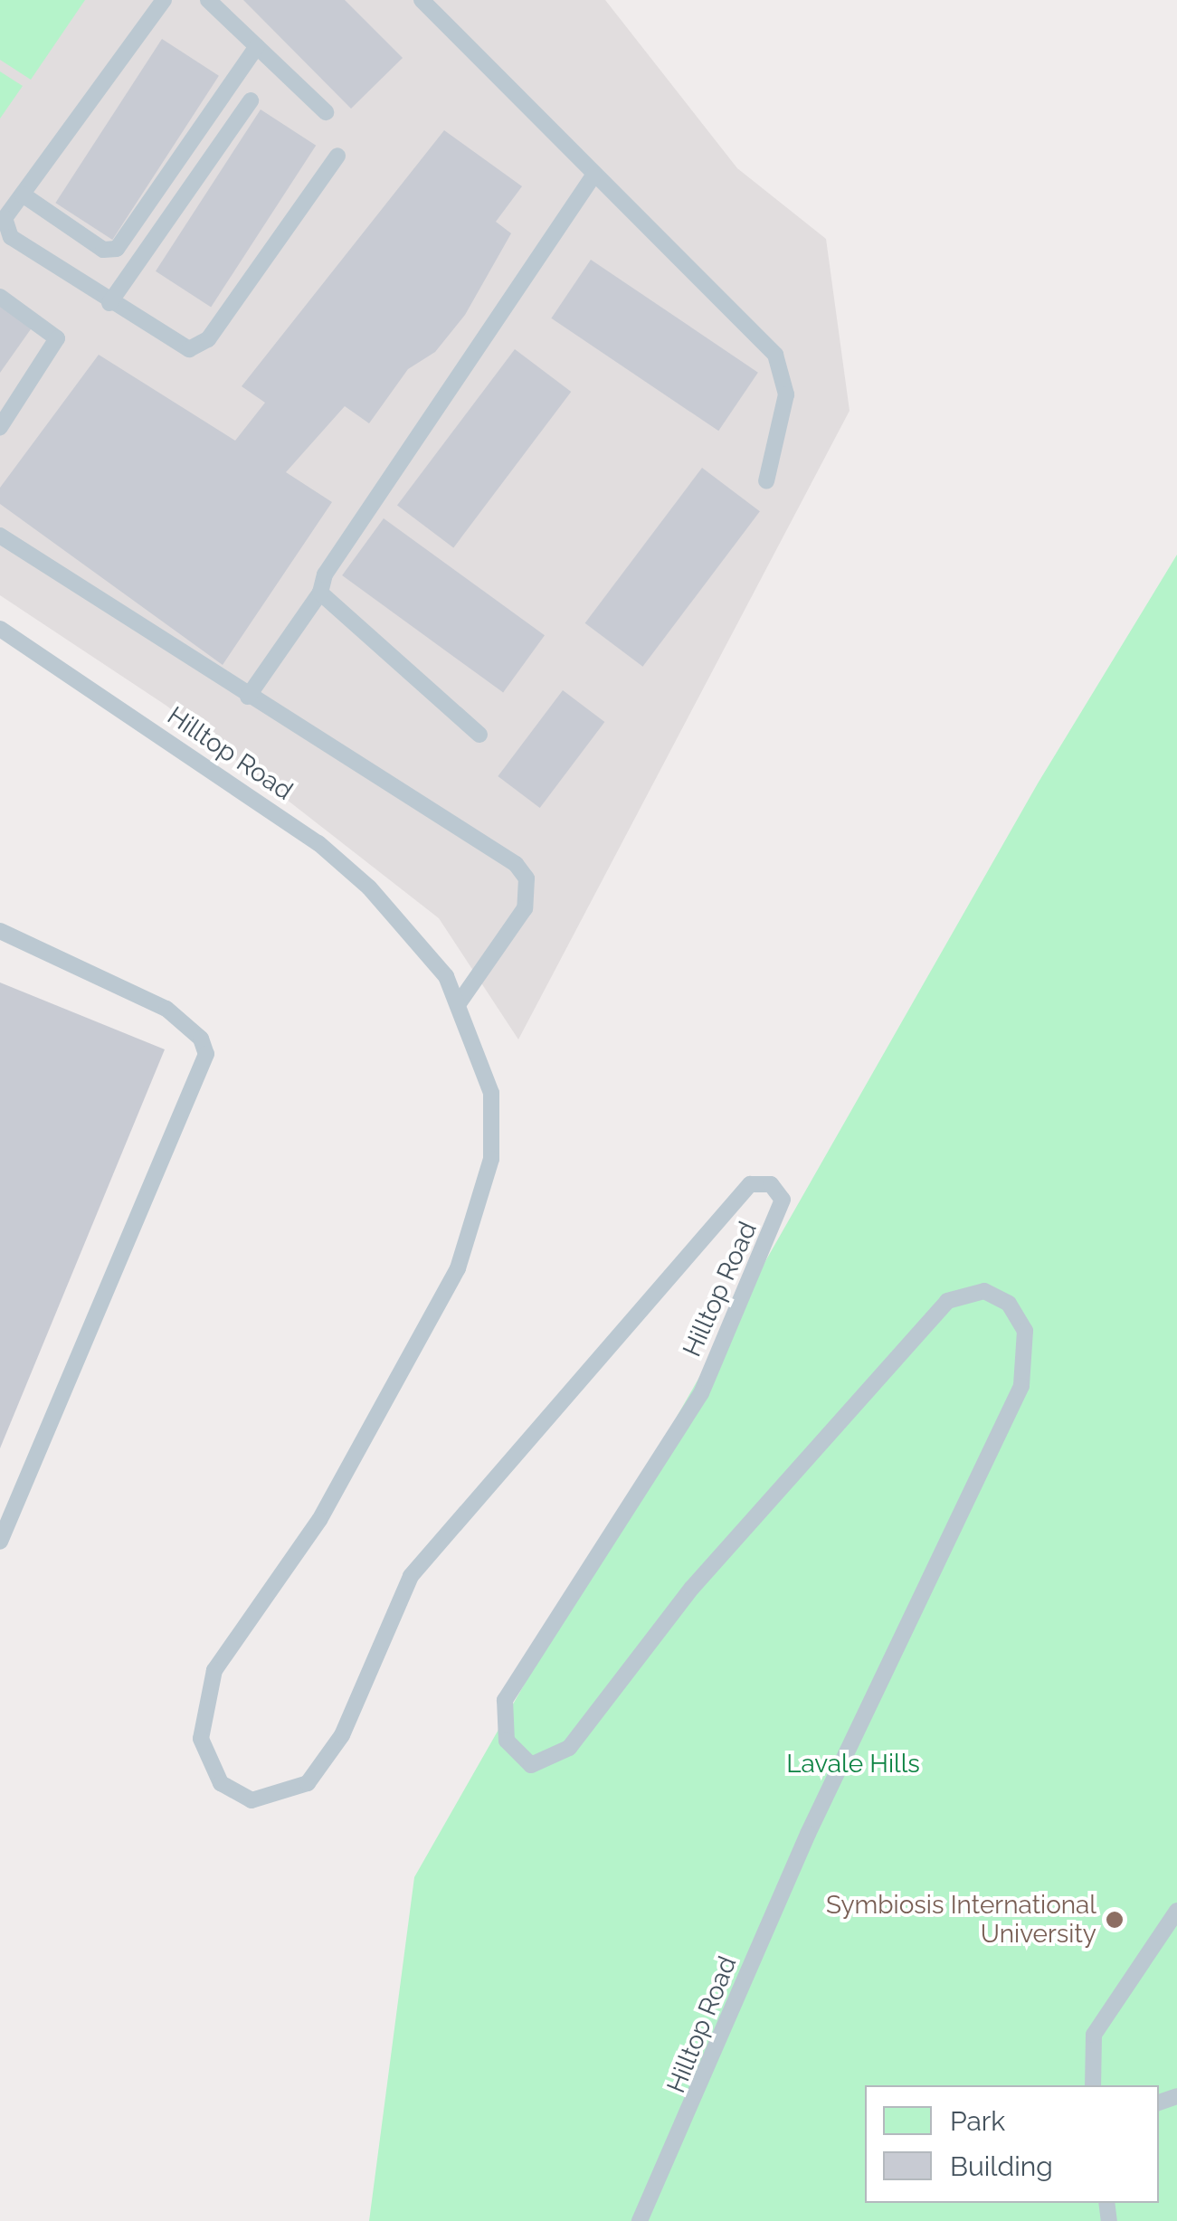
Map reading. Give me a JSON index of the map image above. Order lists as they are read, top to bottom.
{
  "streets": {
    "lane": ["Hilltop Road"]
  },
  "parks": ["Lavale Hills"],
  "places": ["Symbiosis International University"],
  "legend": ["Park", "Building"]
}
